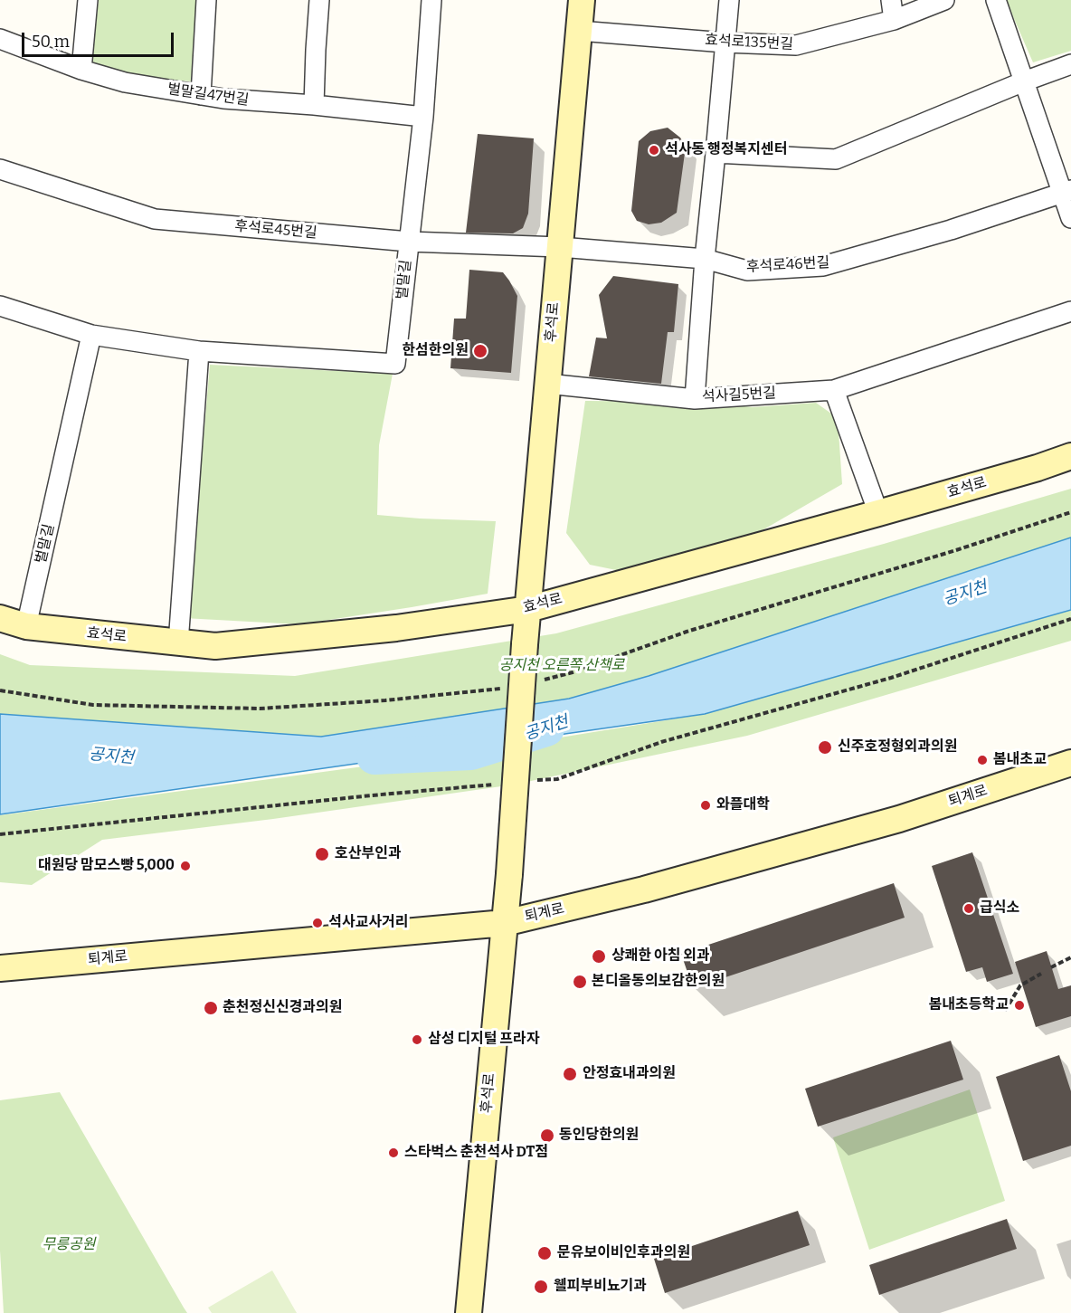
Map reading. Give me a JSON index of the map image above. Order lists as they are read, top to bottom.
{
  "streets": {
    "street": [
      "효석로135번길",
      "벌말길47번길",
      "후석로45번길",
      "후석로46번길",
      "벌말길",
      "후석로",
      "석사길5번길",
      "효석로",
      "퇴계로"
    ]
  },
  "crossings": [
    ["효석로135번길", "후석로"],
    ["효석로135번길", "석사길5번길"],
    ["벌말길47번길", "벌말길"],
    ["후석로45번길", "후석로46번길"],
    ["후석로45번길", "벌말길"],
    ["후석로45번길", "후석로"],
    ["후석로46번길", "후석로"],
    ["후석로46번길", "석사길5번길"],
    ["벌말길", "효석로"],
    ["후석로", "효석로"],
    ["후석로", "퇴계로"]
  ],
  "water": ["공지천"],
  "parks": ["공지천 오른쪽 산책로", "무릉공원"],
  "places": [
    "석사동 행정복지센터",
    "한섬한의원",
    "신주호정형외과의원",
    "봄내초교",
    "와플대학",
    "호산부인과",
    "대원당 맘모스빵 5,000",
    "급식소",
    "석사교사거리",
    "상쾌한 아침 외과",
    "본디올동의보감한의원",
    "봄내초등학교",
    "춘천정신신경과의원",
    "삼성 디지털 프라자",
    "안정효내과의원",
    "동인당한의원",
    "스타벅스 춘천석사 DT점",
    "문유보이비인후과의원",
    "웰피부비뇨기과"
  ],
  "scale_bar": "50 m"
}
